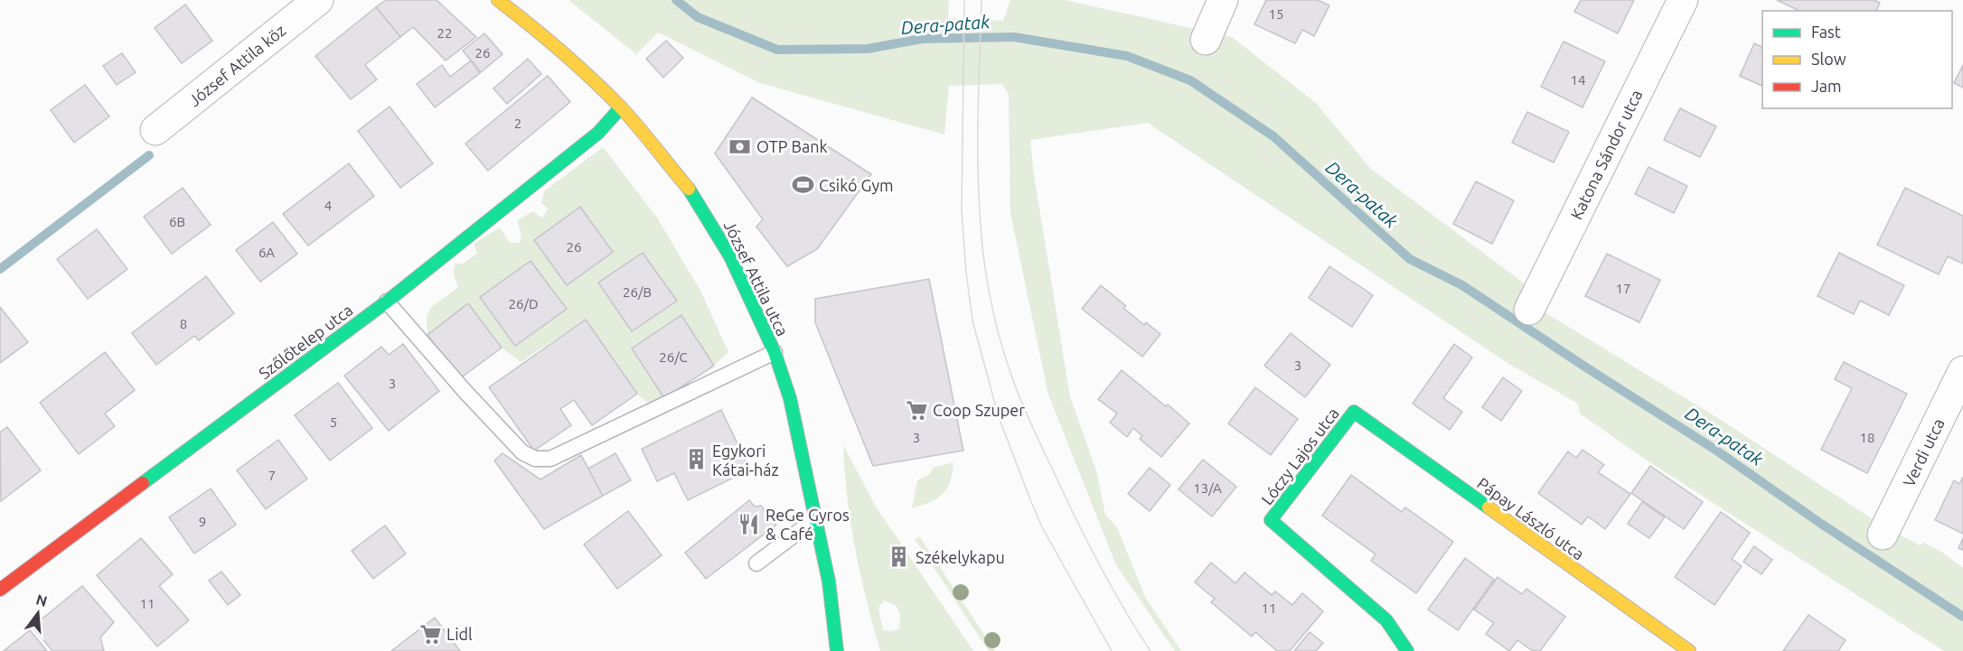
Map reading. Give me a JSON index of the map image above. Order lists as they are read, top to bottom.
{
  "streets": {
    "street": [
      "József Attila köz",
      "Katona Sándor utca",
      "József Attila utca",
      "Szőlőtelep utca",
      "Verdi utca",
      "Lóczy Lajos utca",
      "Pápay László utca"
    ]
  },
  "crossings": [
    ["József Attila utca", "Szőlőtelep utca"],
    ["Lóczy Lajos utca", "Pápay László utca"]
  ],
  "water": ["Dera-patak"],
  "places": {
    "bank": ["OTP Bank"],
    "sports": ["Csikó Gym"],
    "supermarket": ["Coop Szuper", "Lidl"],
    "building": ["Egykori Kátai-ház", "Székelykapu"],
    "restaurant": ["ReGe Gyros & Café"]
  },
  "house_numbers": [
    "15",
    "22",
    "26",
    "14",
    "2",
    "4",
    "6B",
    "26",
    "6A",
    "17",
    "26/B",
    "26/D",
    "8",
    "26/C",
    "3",
    "3",
    "5",
    "3",
    "18",
    "7",
    "13/A",
    "9",
    "11",
    "11"
  ],
  "legend": ["Fast", "Slow", "Jam"],
  "north": "top"
}
